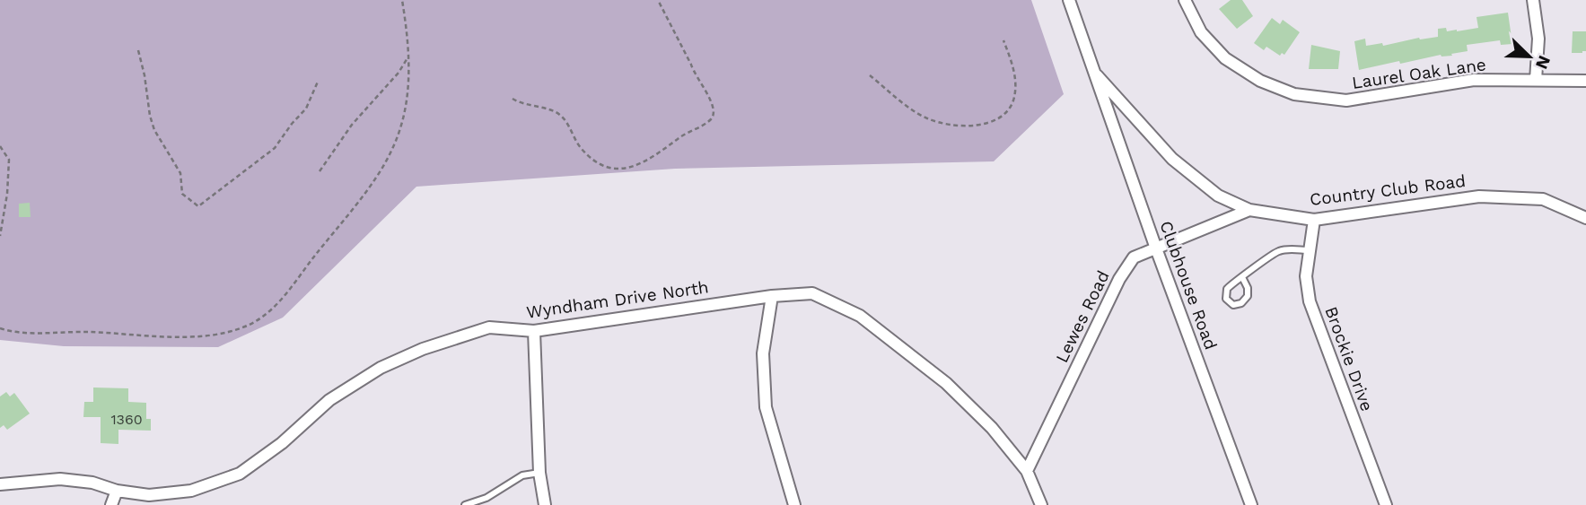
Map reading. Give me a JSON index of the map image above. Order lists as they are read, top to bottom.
{
  "streets": {
    "street": [
      "Laurel Oak Lane",
      "Country Club Road",
      "Clubhouse Road",
      "Wyndham Drive North",
      "Lewes Road",
      "Brockie Drive"
    ]
  },
  "crossings": [
    ["Country Club Road", "Clubhouse Road"],
    ["Country Club Road", "Lewes Road"],
    ["Country Club Road", "Brockie Drive"],
    ["Clubhouse Road", "Lewes Road"],
    ["Wyndham Drive North", "Lewes Road"]
  ],
  "house_numbers": ["1360"],
  "north": "bottom right"
}
